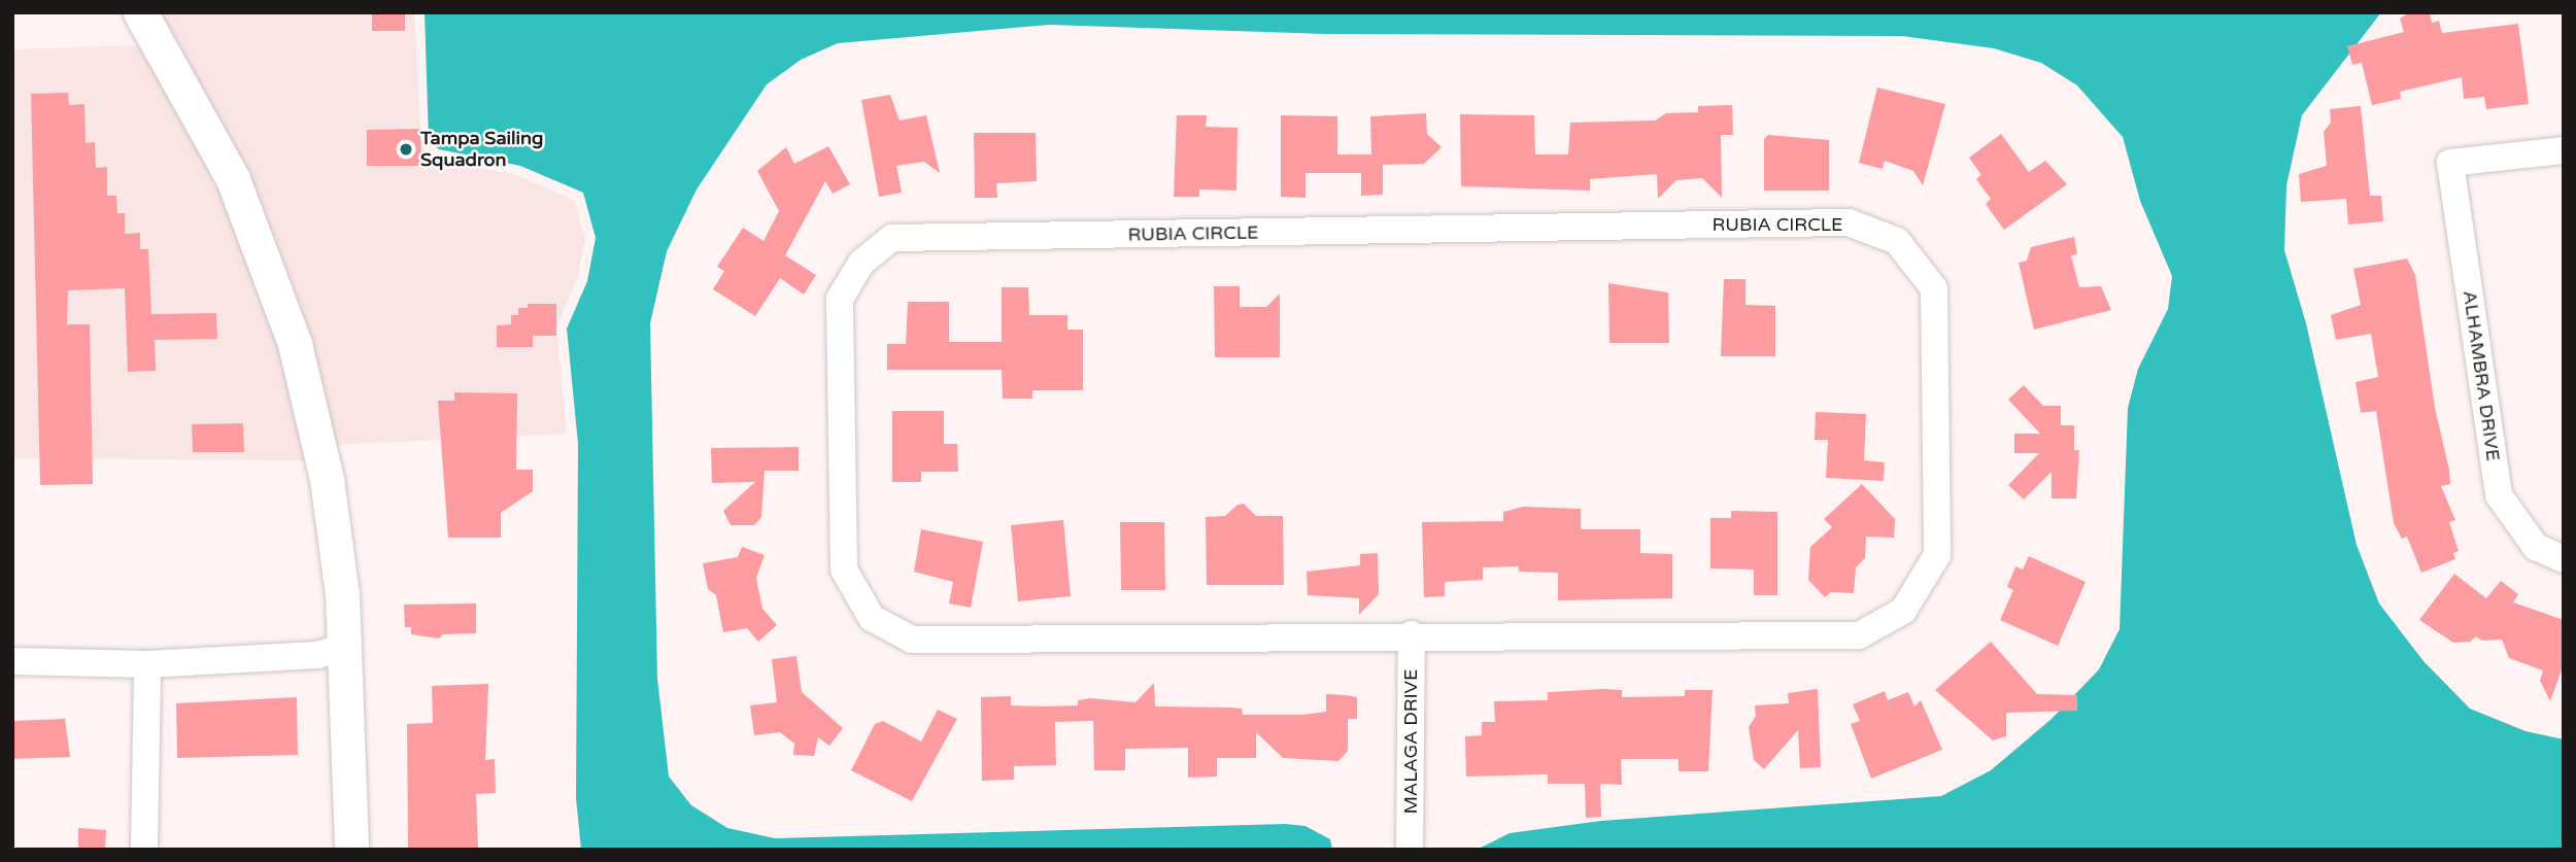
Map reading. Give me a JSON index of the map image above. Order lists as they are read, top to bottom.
{
  "streets": {
    "street": ["RUBIA CIRCLE", "ALHAMBRA DRIVE", "MALAGA DRIVE"]
  },
  "crossings": [
    ["RUBIA CIRCLE", "MALAGA DRIVE"]
  ],
  "places": ["Tampa Sailing Squadron"]
}
